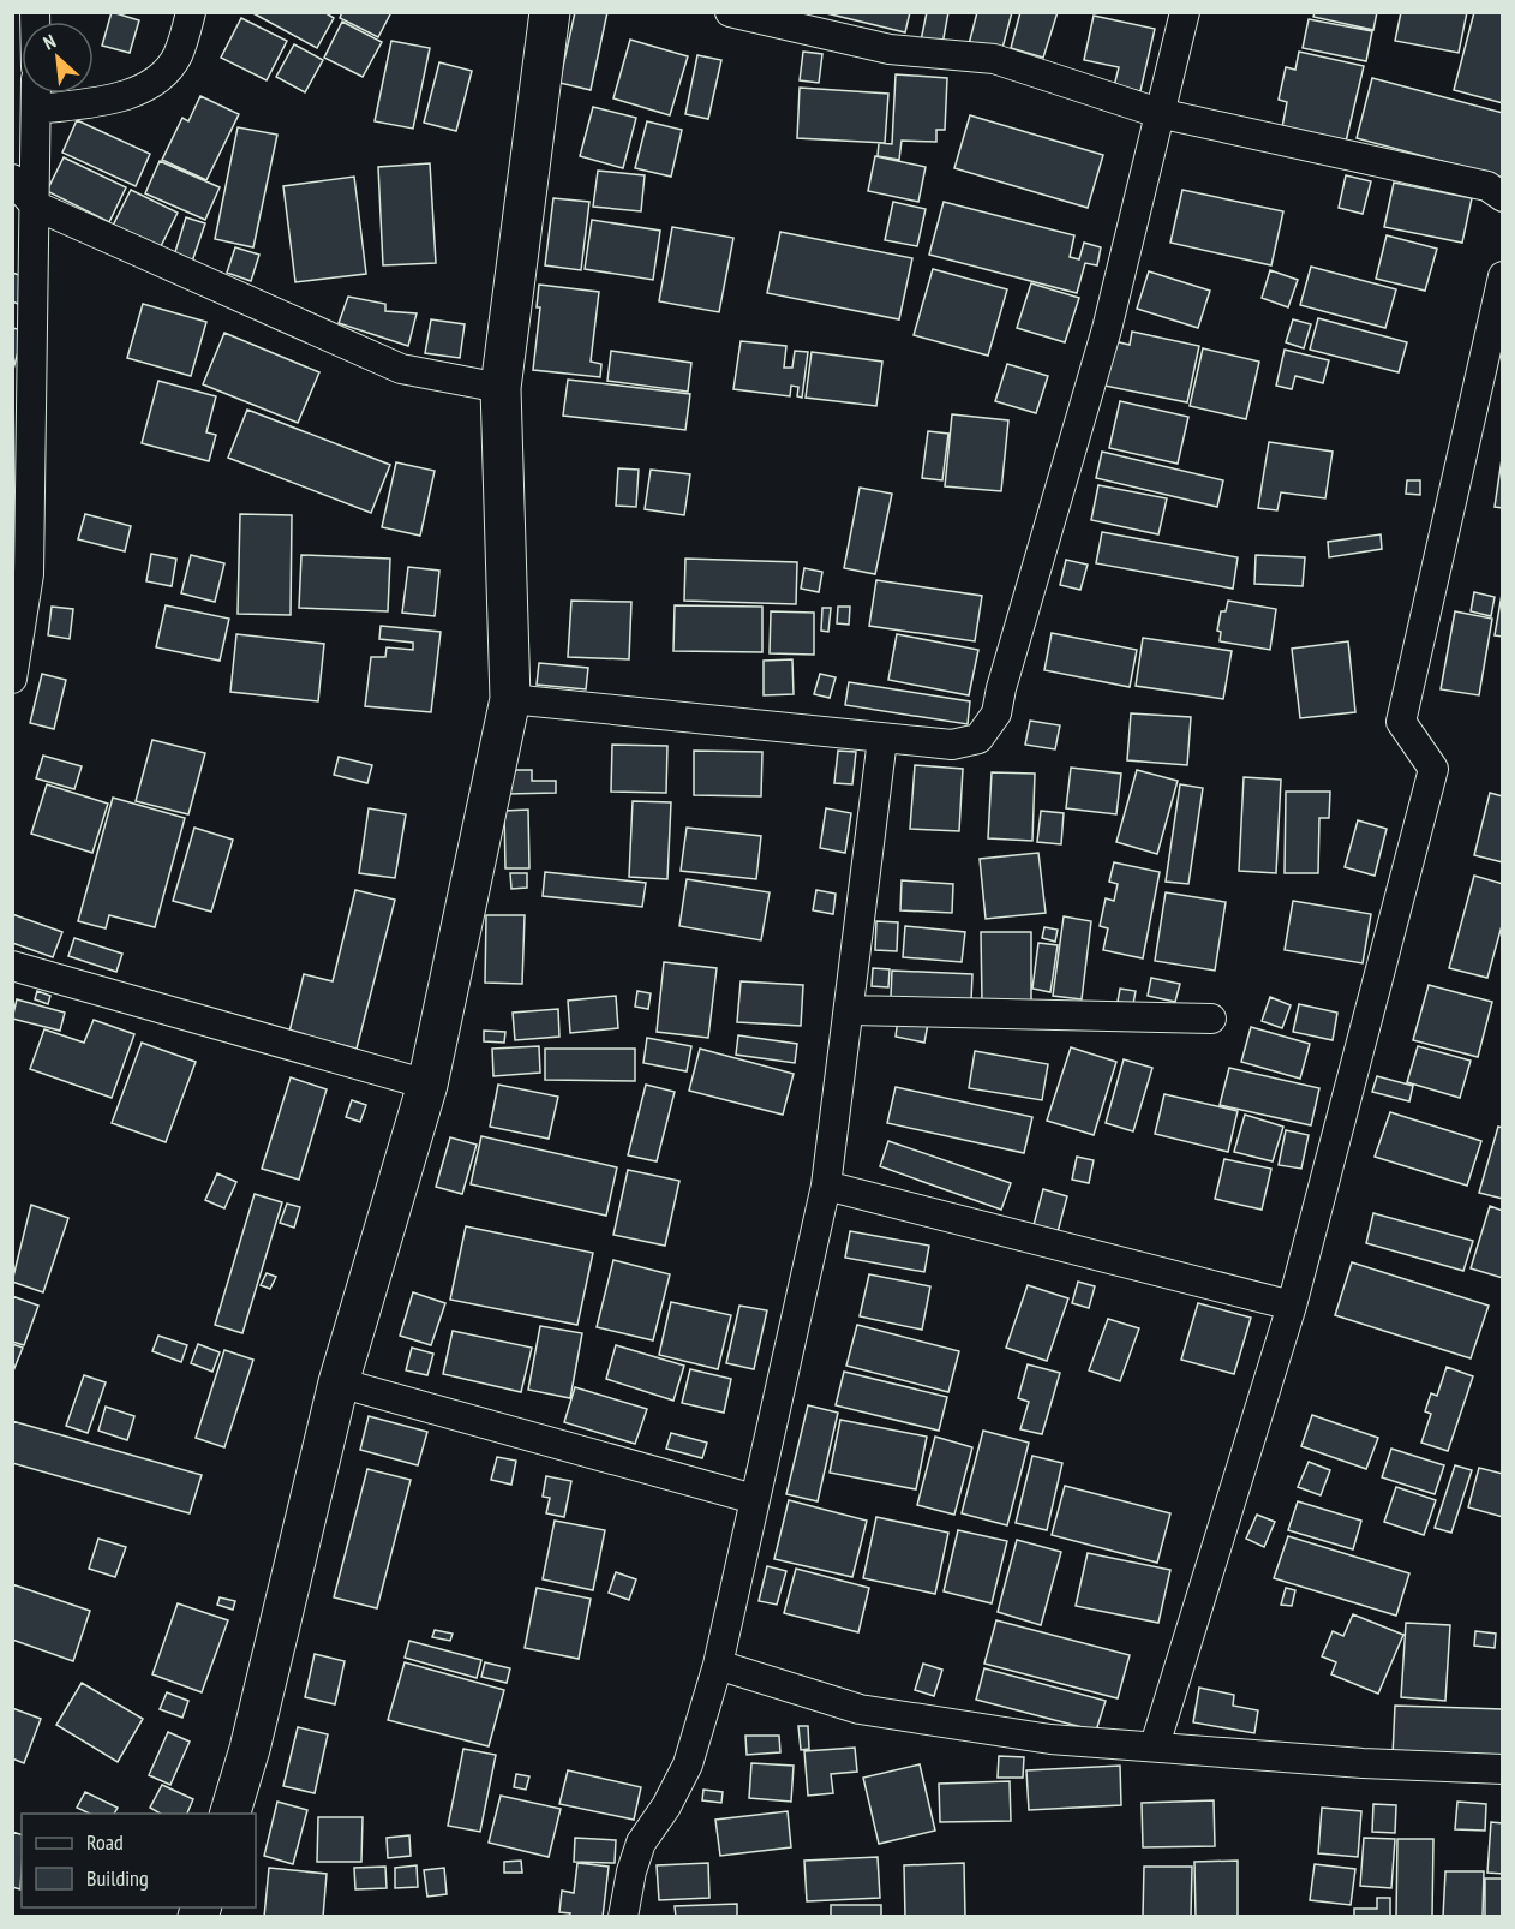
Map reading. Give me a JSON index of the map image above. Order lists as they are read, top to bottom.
{
  "legend": ["Road", "Building"],
  "north": "top left"
}
